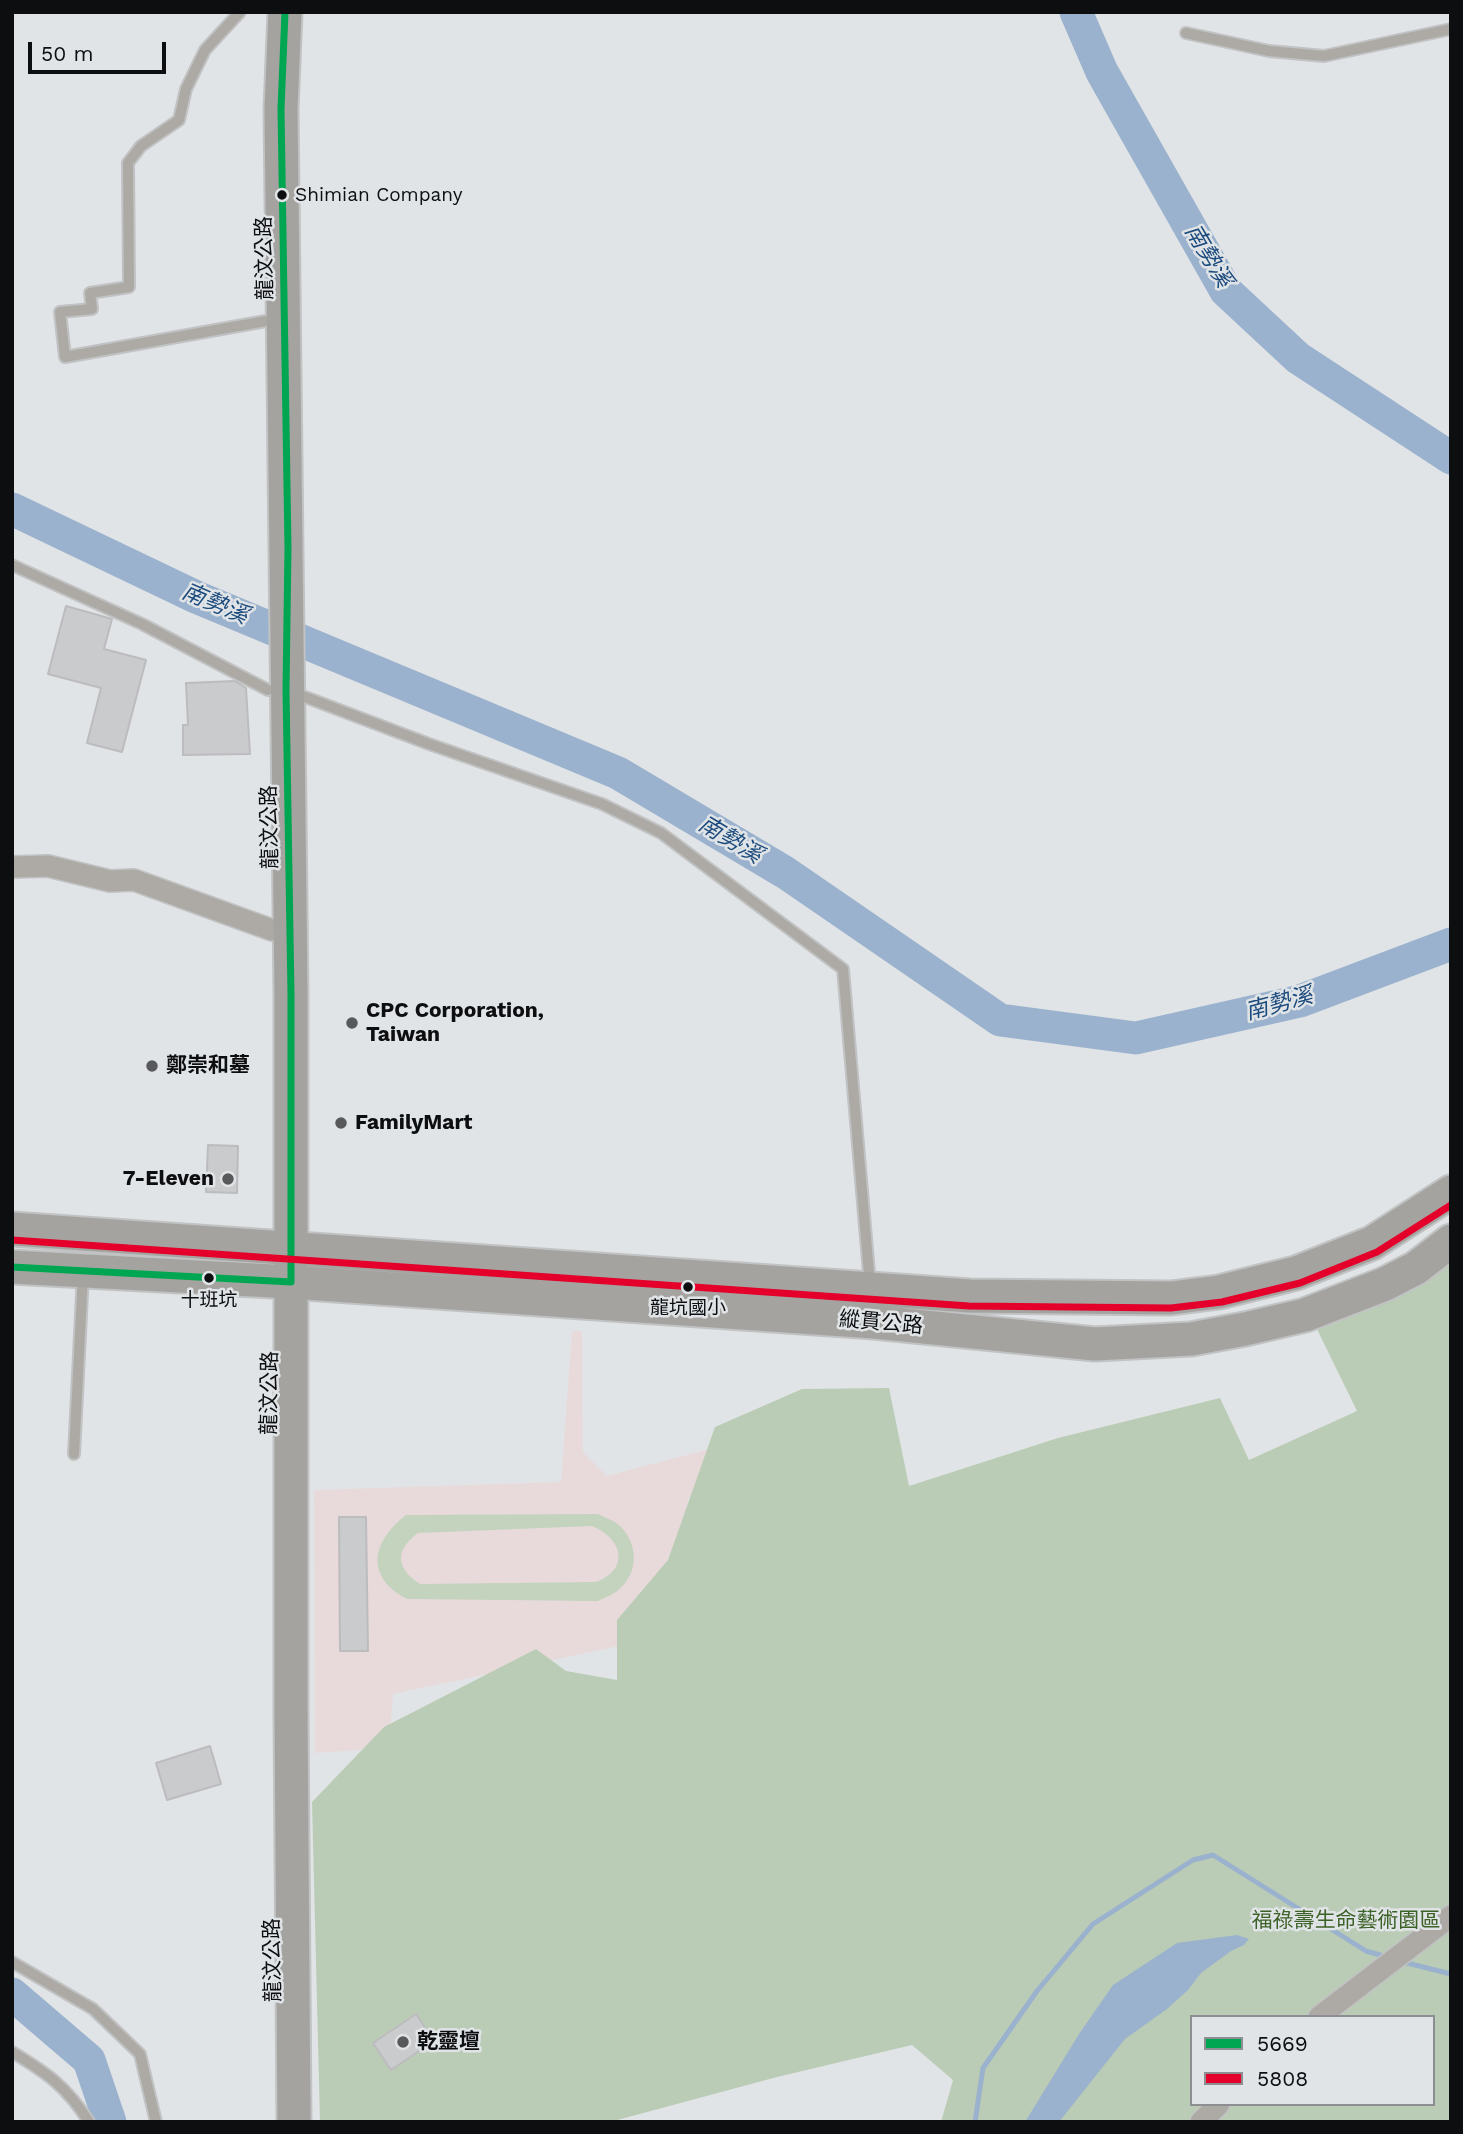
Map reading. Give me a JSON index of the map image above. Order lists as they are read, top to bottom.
{
  "streets": {
    "main road": ["龍汶公路", "縱貫公路"]
  },
  "crossings": [
    ["龍汶公路", "縱貫公路"]
  ],
  "water": ["南勢溪"],
  "parks": ["福祿壽生命藝術園區"],
  "places": [
    "Shimian Company",
    "CPC Corporation, Taiwan",
    "鄭崇和墓",
    "FamilyMart",
    "7-Eleven",
    "十班坑",
    "龍坑國小",
    "乾靈壇"
  ],
  "lines": ["transit line 5669", "transit line 5808"],
  "legend": ["5669", "5808"],
  "scale_bar": "50 m"
}
